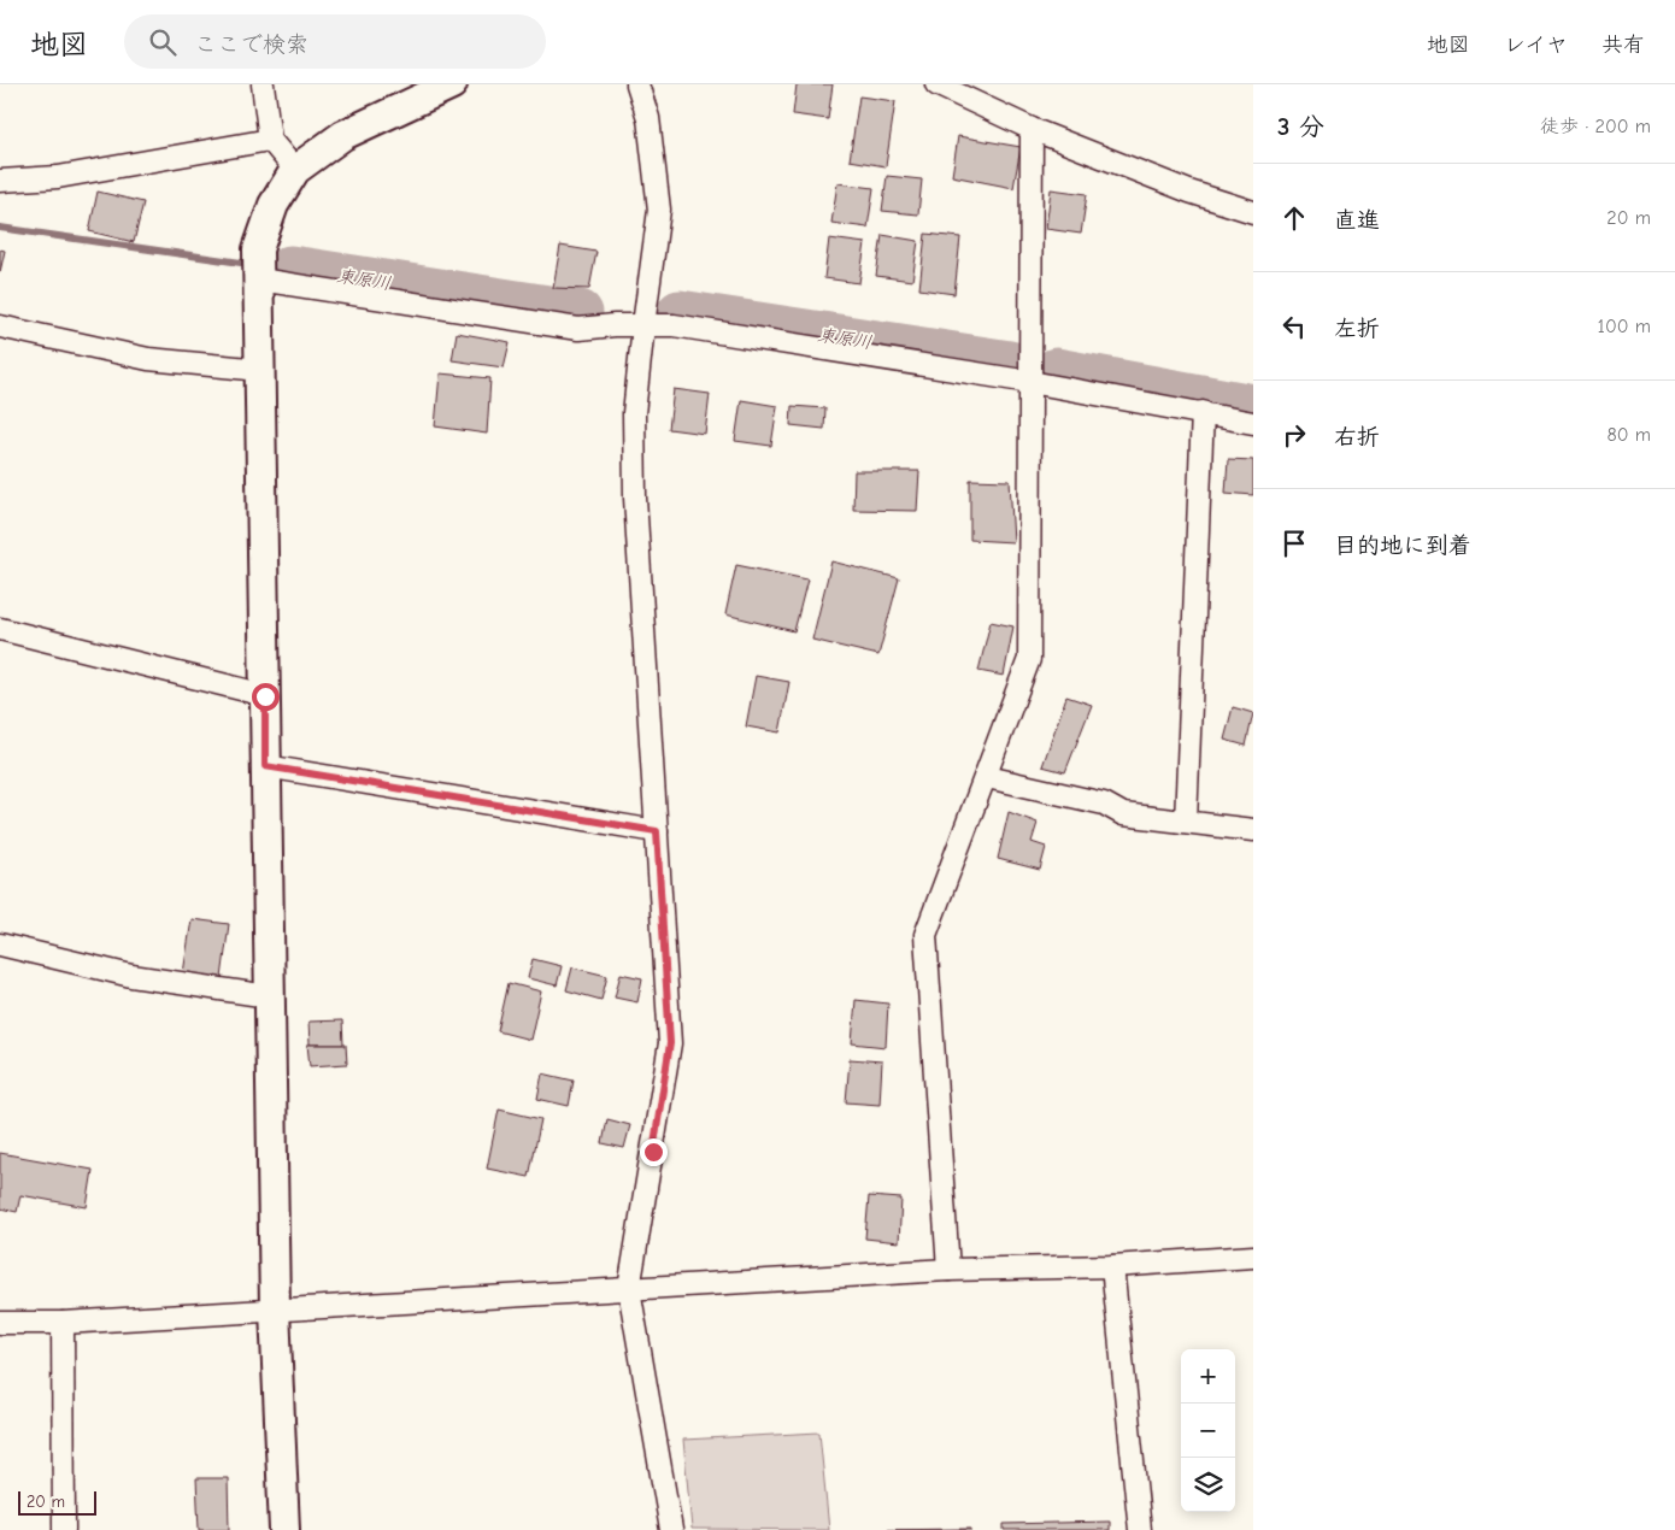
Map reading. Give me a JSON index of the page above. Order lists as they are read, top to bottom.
{
  "water": ["東原川"],
  "scale_bar": "20 m",
  "page": {
    "header": "地図",
    "search": "ここで検索",
    "nav": ["地図", "レイヤ", "共有"],
    "heading": ["3 分", "徒歩 · 200 m"],
    "list": [
      ["直進", "20 m"],
      ["左折", "100 m"],
      ["右折", "80 m"],
      "目的地に到着"
    ],
    "map_buttons": ["+", "−"],
    "scale": "20 m"
  }
}
